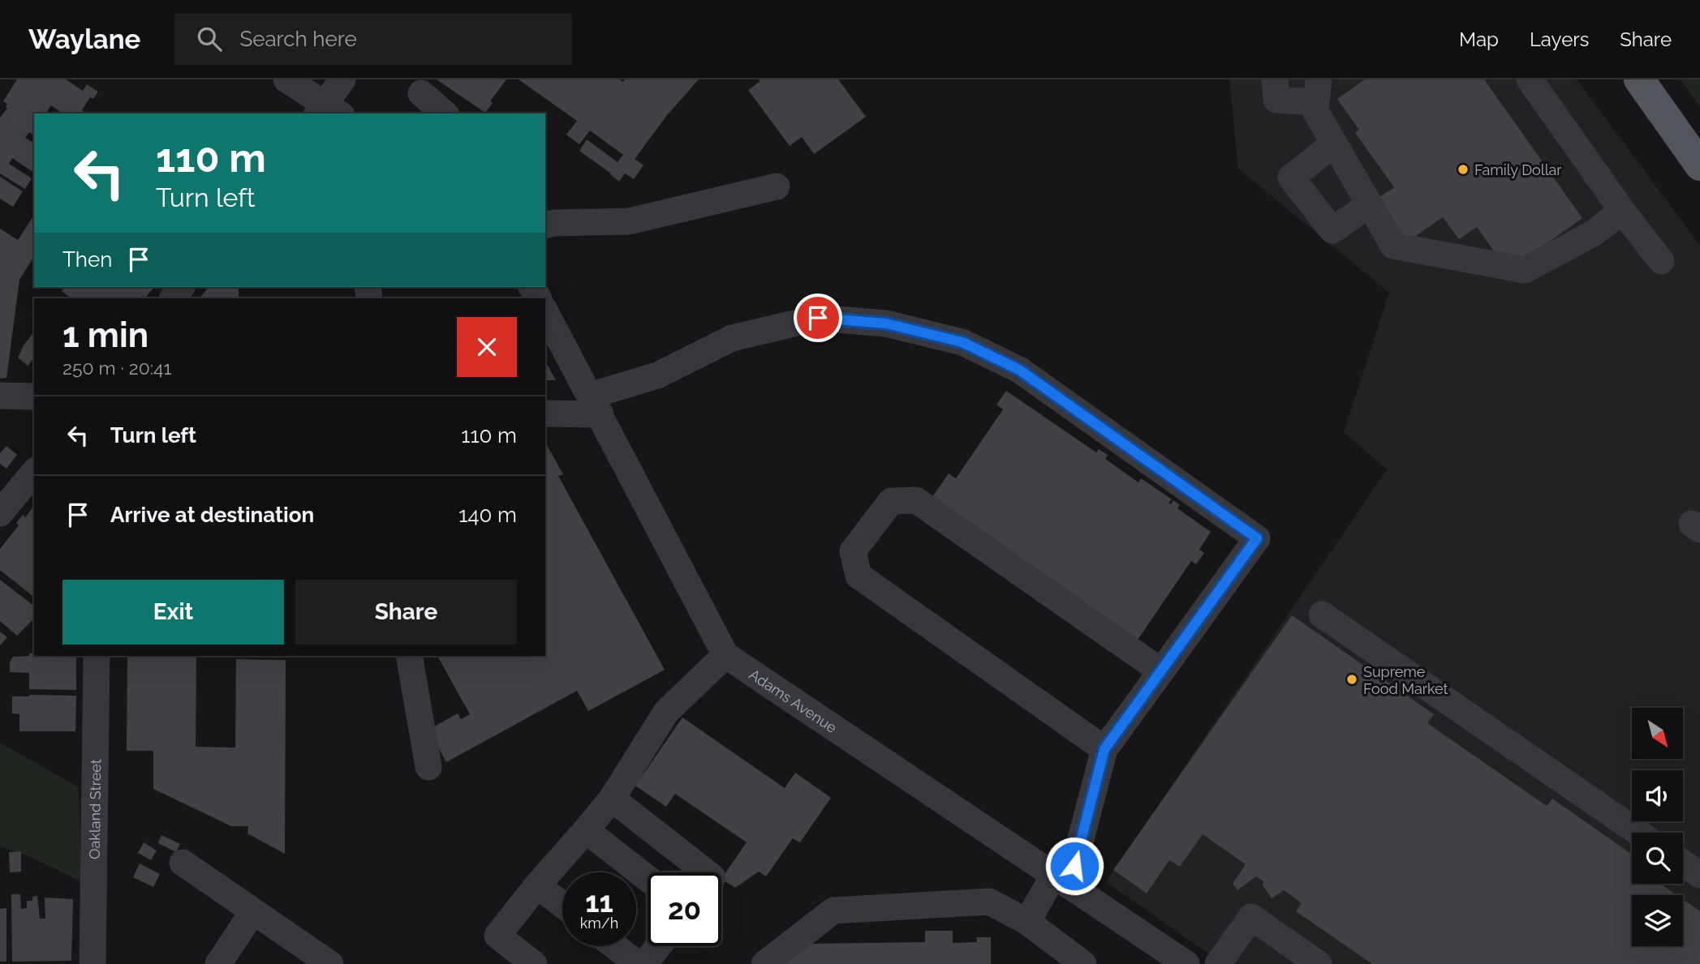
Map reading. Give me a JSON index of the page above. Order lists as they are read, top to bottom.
{
  "streets": {
    "street": ["Adams Avenue", "Oakland Street"]
  },
  "places": ["Family Dollar", "Supreme Food Market"],
  "north": "bottom right",
  "page": {
    "header": "Waylane",
    "search": "Search here",
    "nav": ["Map", "Layers", "Share"],
    "turn": ["110 m", "Turn left"],
    "then": "Then",
    "heading": ["1 min", "250 m · 20:41"],
    "list": [
      {
        "name": "Turn left",
        "value": "110 m"
      },
      {
        "name": "Arrive at destination",
        "value": "140 m"
      }
    ],
    "buttons": ["Exit", "Share"],
    "speed": "11 km/h",
    "limit": "20"
  }
}
